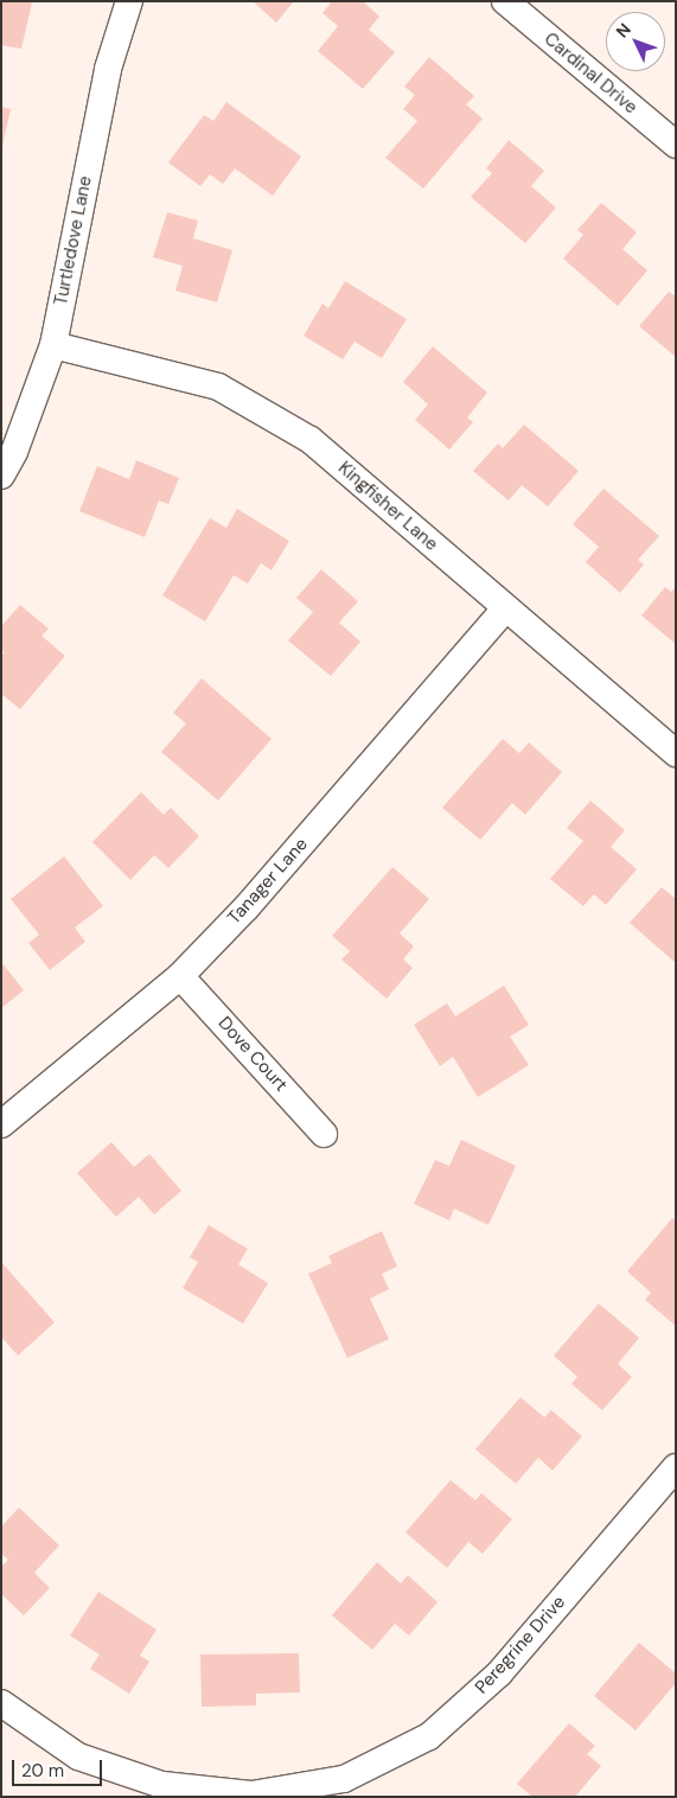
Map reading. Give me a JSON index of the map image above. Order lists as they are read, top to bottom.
{
  "streets": {
    "street": [
      "Cardinal Drive",
      "Turtledove Lane",
      "Kingfisher Lane",
      "Tanager Lane",
      "Dove Court",
      "Peregrine Drive"
    ]
  },
  "crossings": [
    ["Turtledove Lane", "Kingfisher Lane"],
    ["Kingfisher Lane", "Tanager Lane"],
    ["Tanager Lane", "Dove Court"]
  ],
  "scale_bar": "20 m",
  "north": "top left"
}
